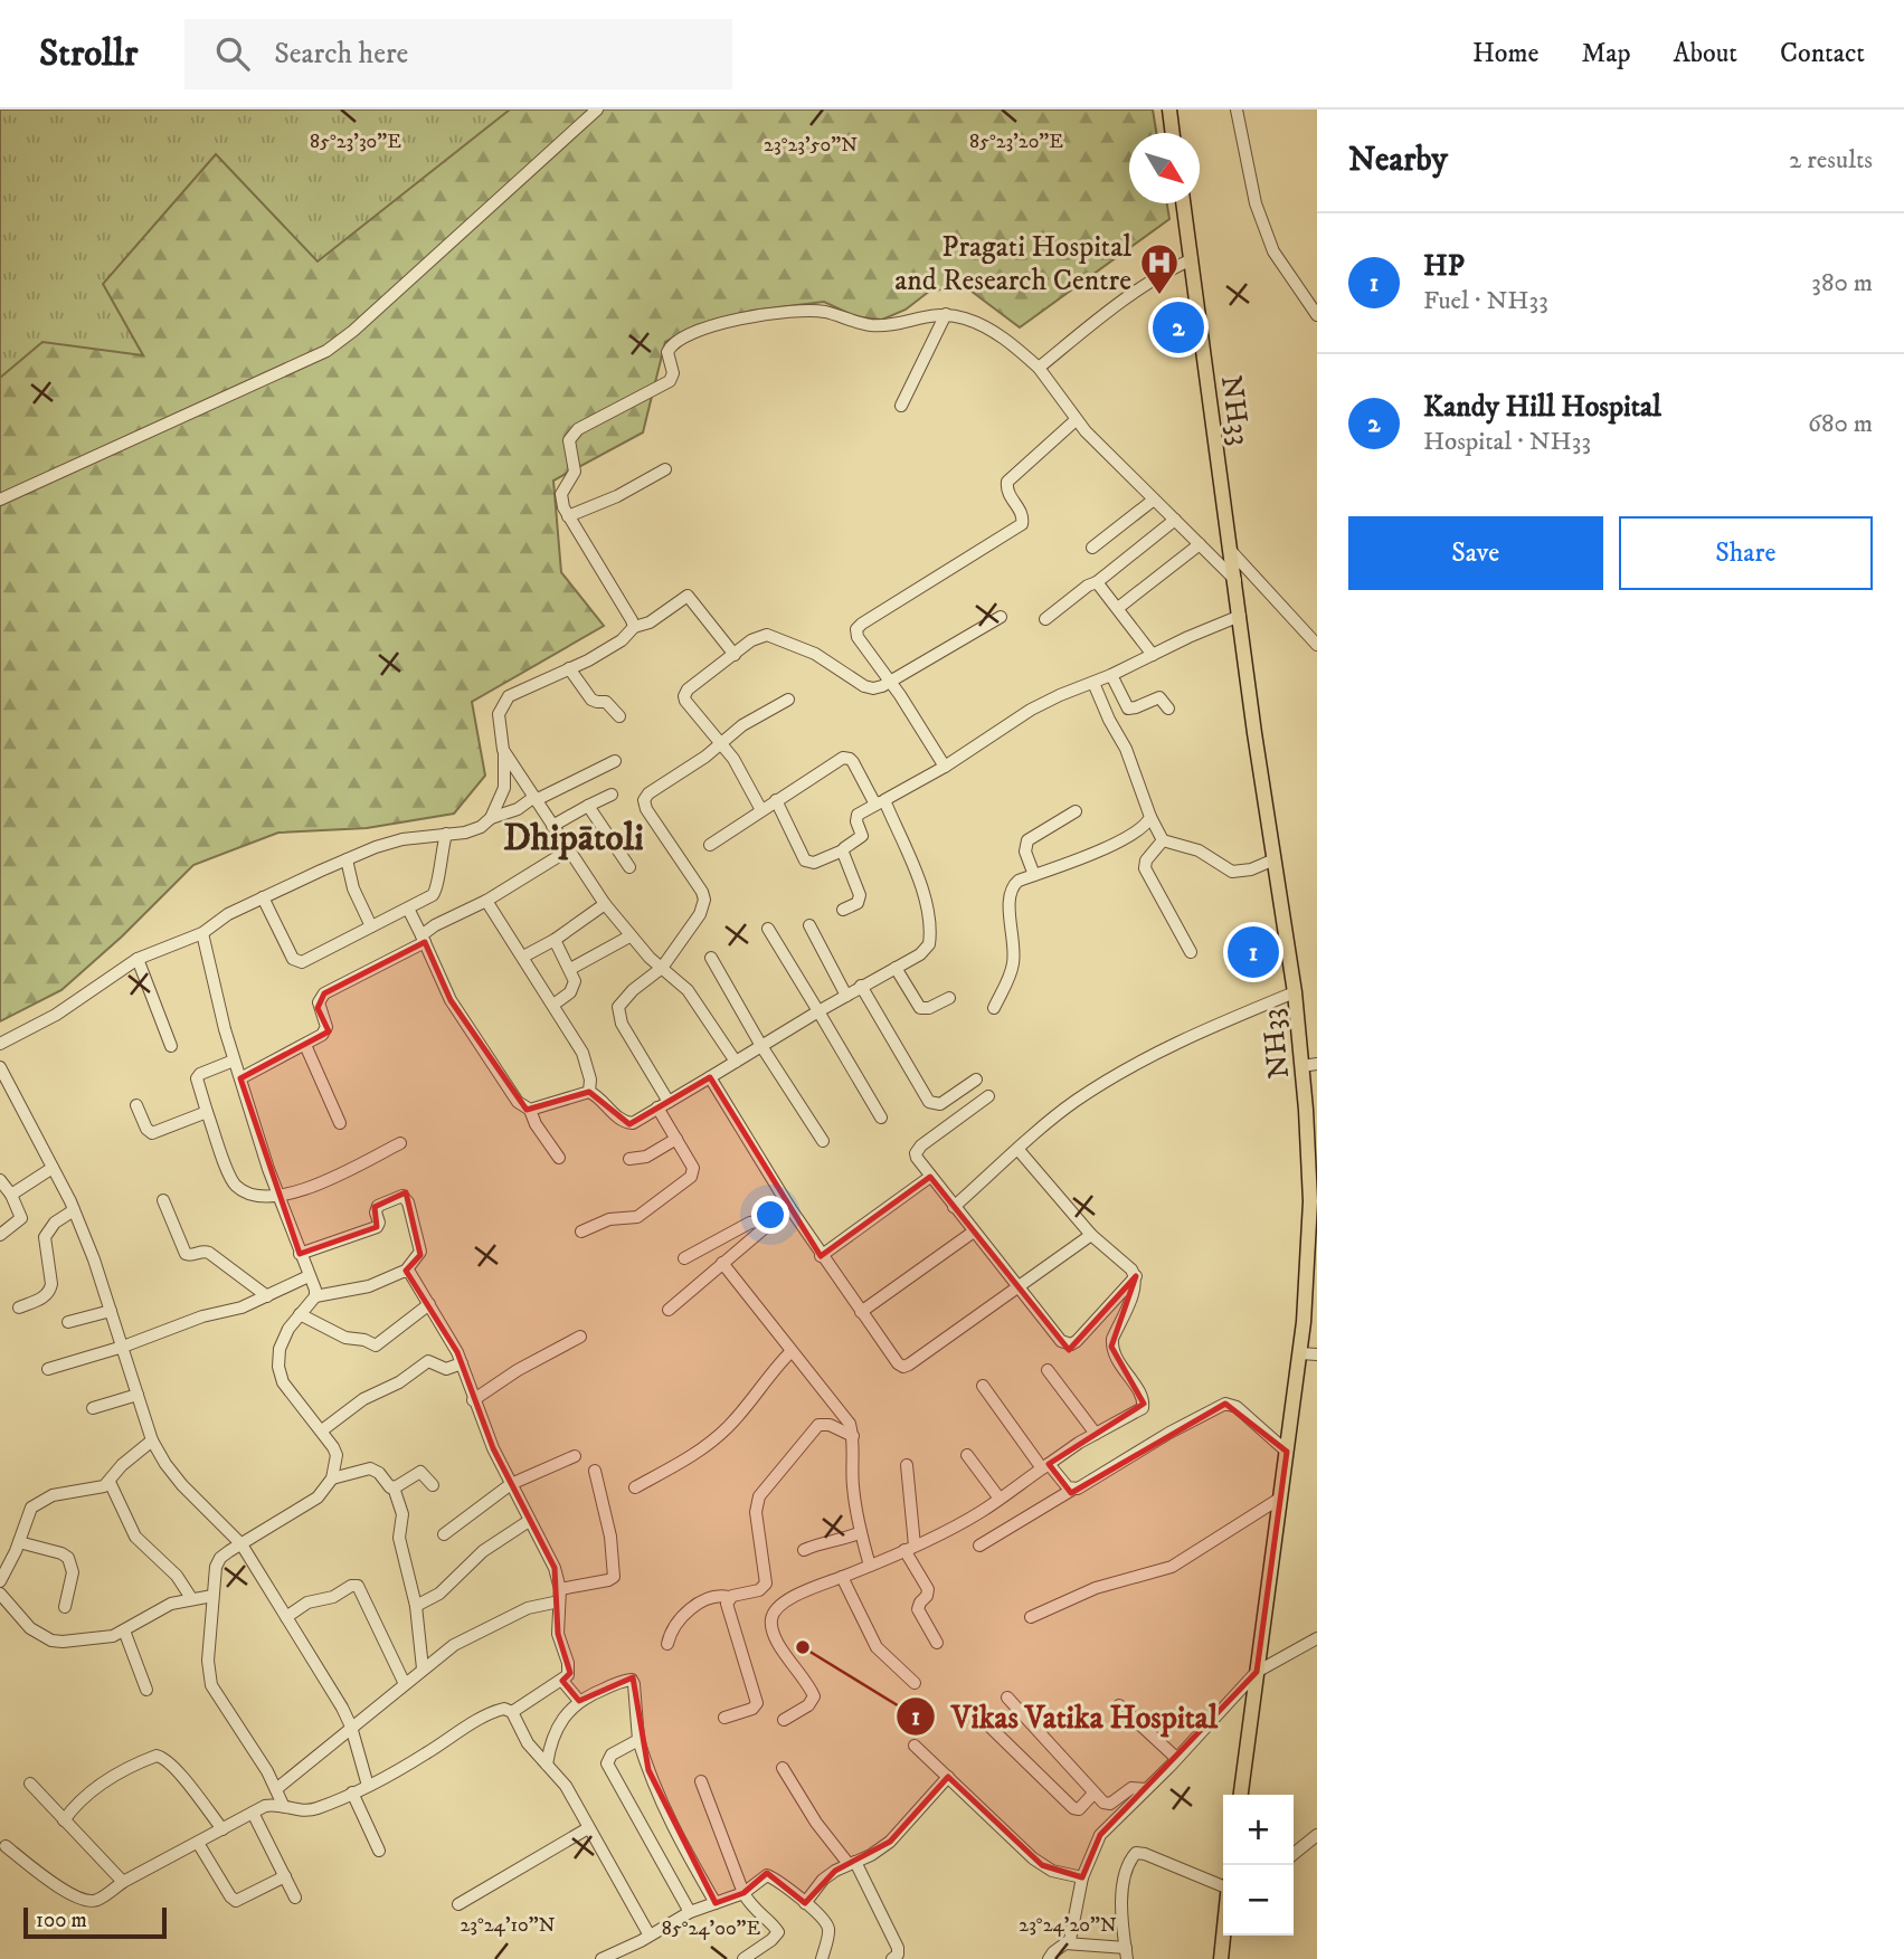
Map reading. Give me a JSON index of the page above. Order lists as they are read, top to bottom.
{
  "streets": {
    "main road": ["NH33"]
  },
  "districts": ["Dhipātoli"],
  "places": {
    "hospital": ["Pragati Hospital and Research Centre"],
    "other": ["Vikas Vatika Hospital"]
  },
  "scale_bar": "100 m",
  "north": "bottom right",
  "page": {
    "header": "Strollr",
    "search": "Search here",
    "nav": [
      "Home",
      "Map",
      "About",
      "Contact"
    ],
    "heading": ["Nearby", "2 results"],
    "list": [
      {
        "mark": "1",
        "name": "HP",
        "note": "Fuel · NH33",
        "value": "380 m"
      },
      {
        "mark": "2",
        "name": "Kandy Hill Hospital",
        "note": "Hospital · NH33",
        "value": "680 m"
      }
    ],
    "pins": ["2", "1"],
    "buttons": ["Save", "Share"],
    "map_buttons": ["+", "−"],
    "scale": "100 m"
  },
  "coordinates": [
    "85°23'30\"E",
    "85°23'20\"E",
    "23°23'50\"N",
    "23°24'10\"N",
    "23°24'20\"N",
    "85°24'00\"E"
  ]
}
